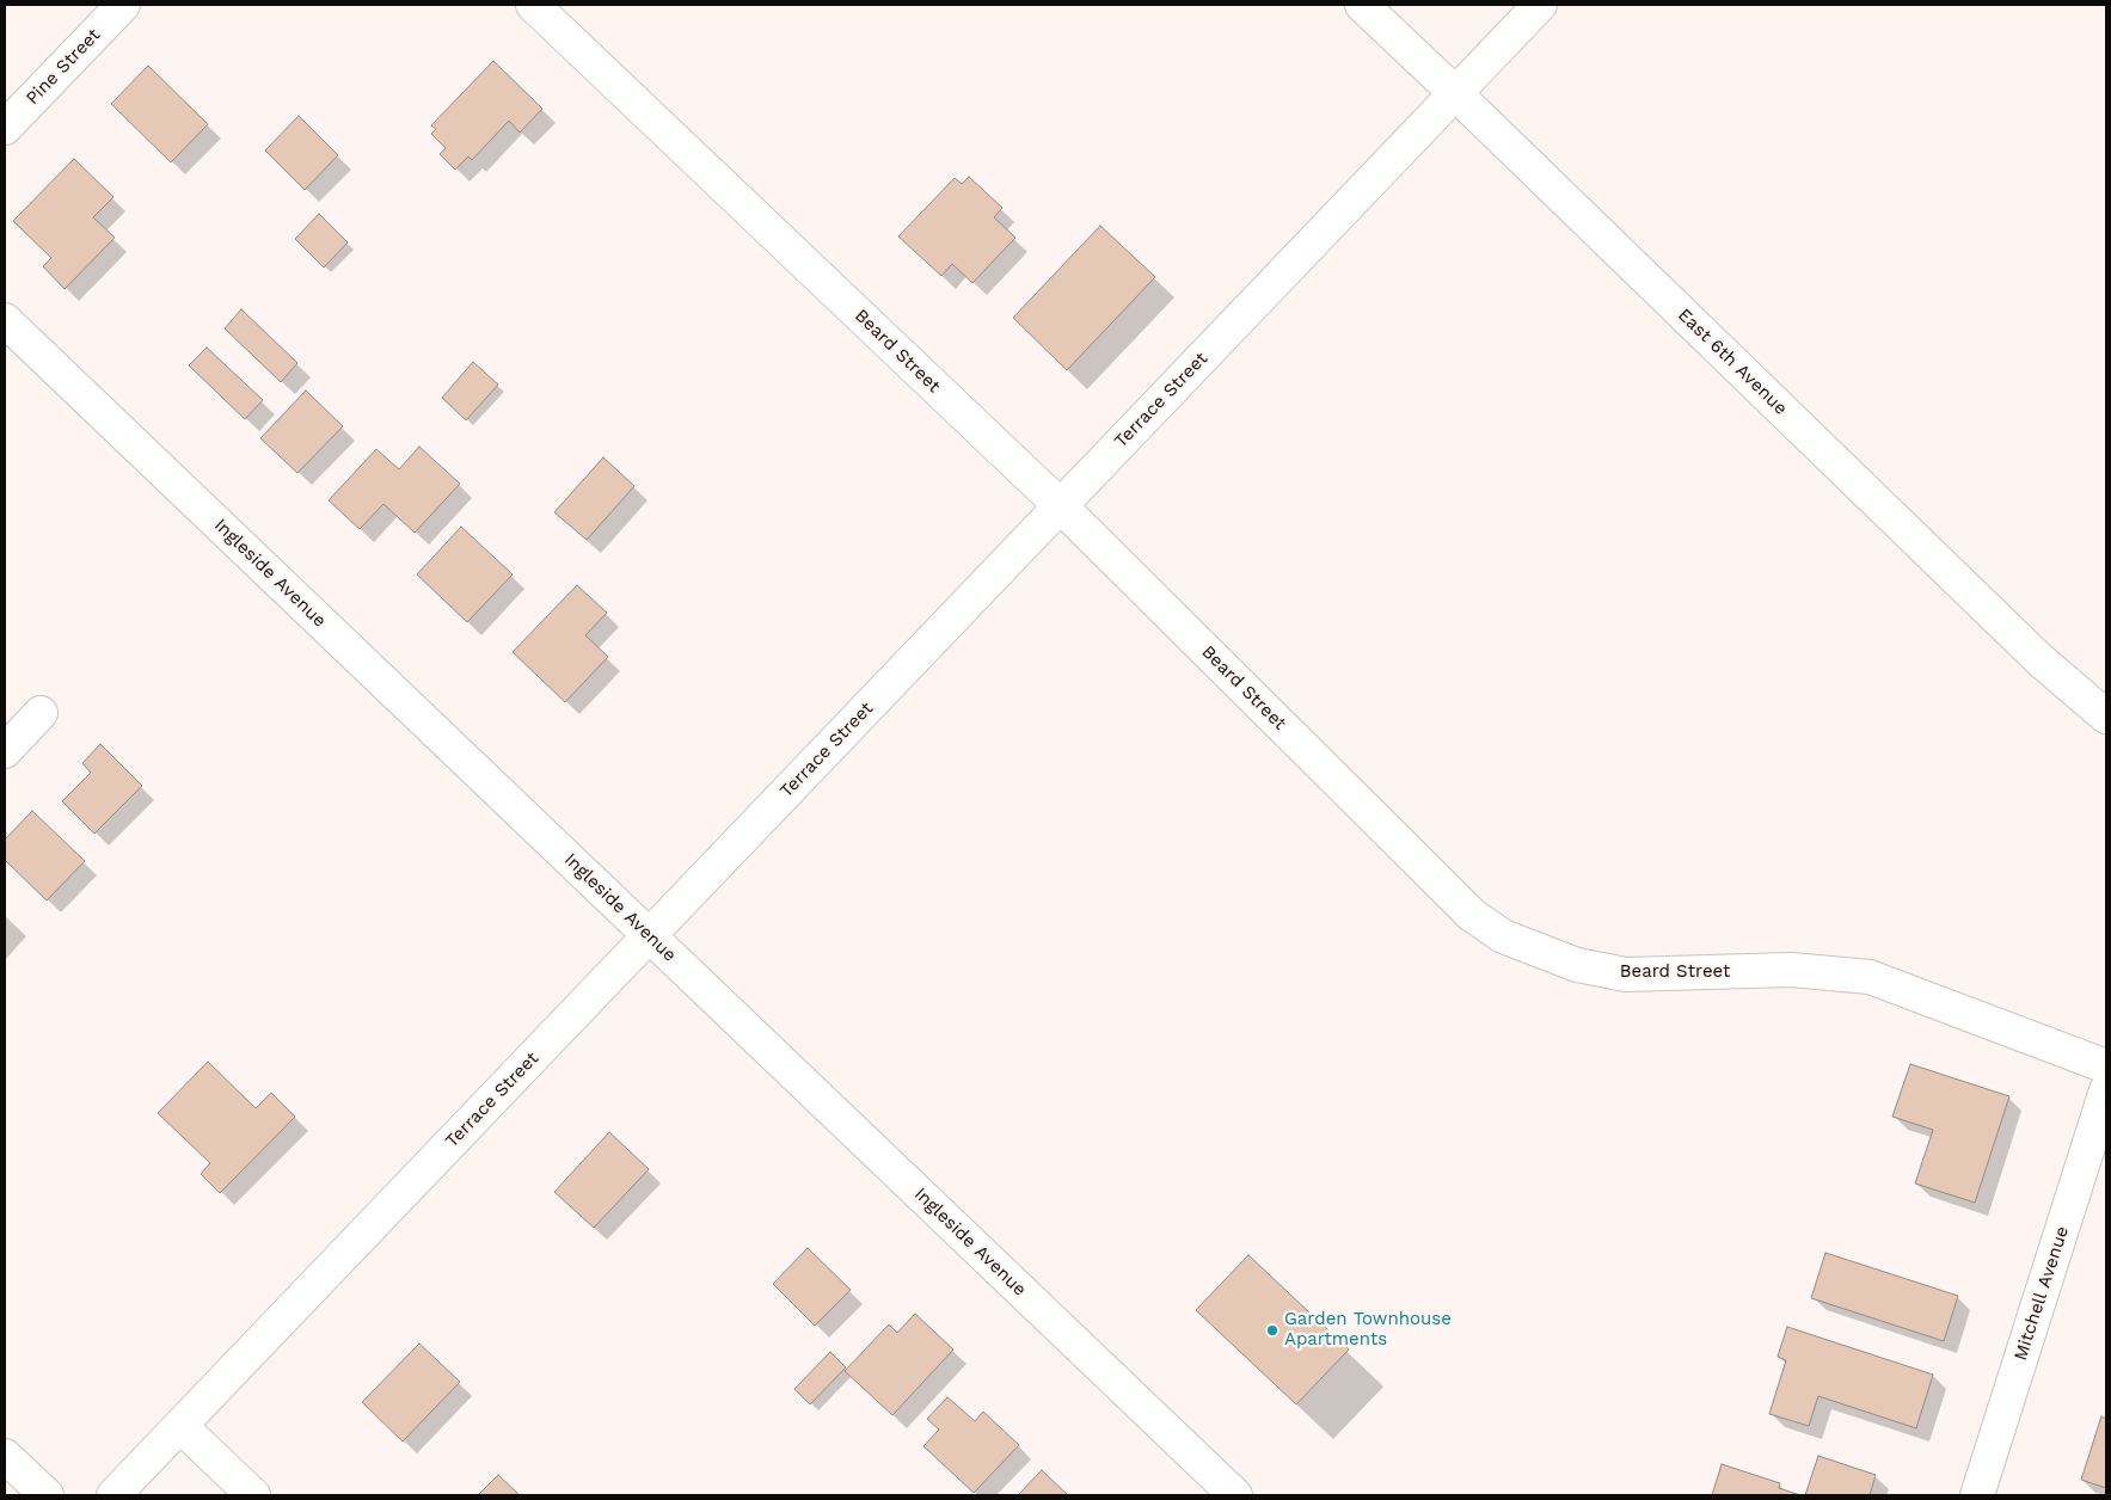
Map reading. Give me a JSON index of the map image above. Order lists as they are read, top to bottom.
{
  "streets": {
    "street": [
      "Pine Street",
      "Beard Street",
      "East 6th Avenue",
      "Terrace Street",
      "Ingleside Avenue",
      "Mitchell Avenue"
    ]
  },
  "crossings": [
    ["Beard Street", "Terrace Street"],
    ["East 6th Avenue", "Terrace Street"],
    ["Terrace Street", "Ingleside Avenue"]
  ],
  "places": ["Garden Townhouse Apartments"]
}
